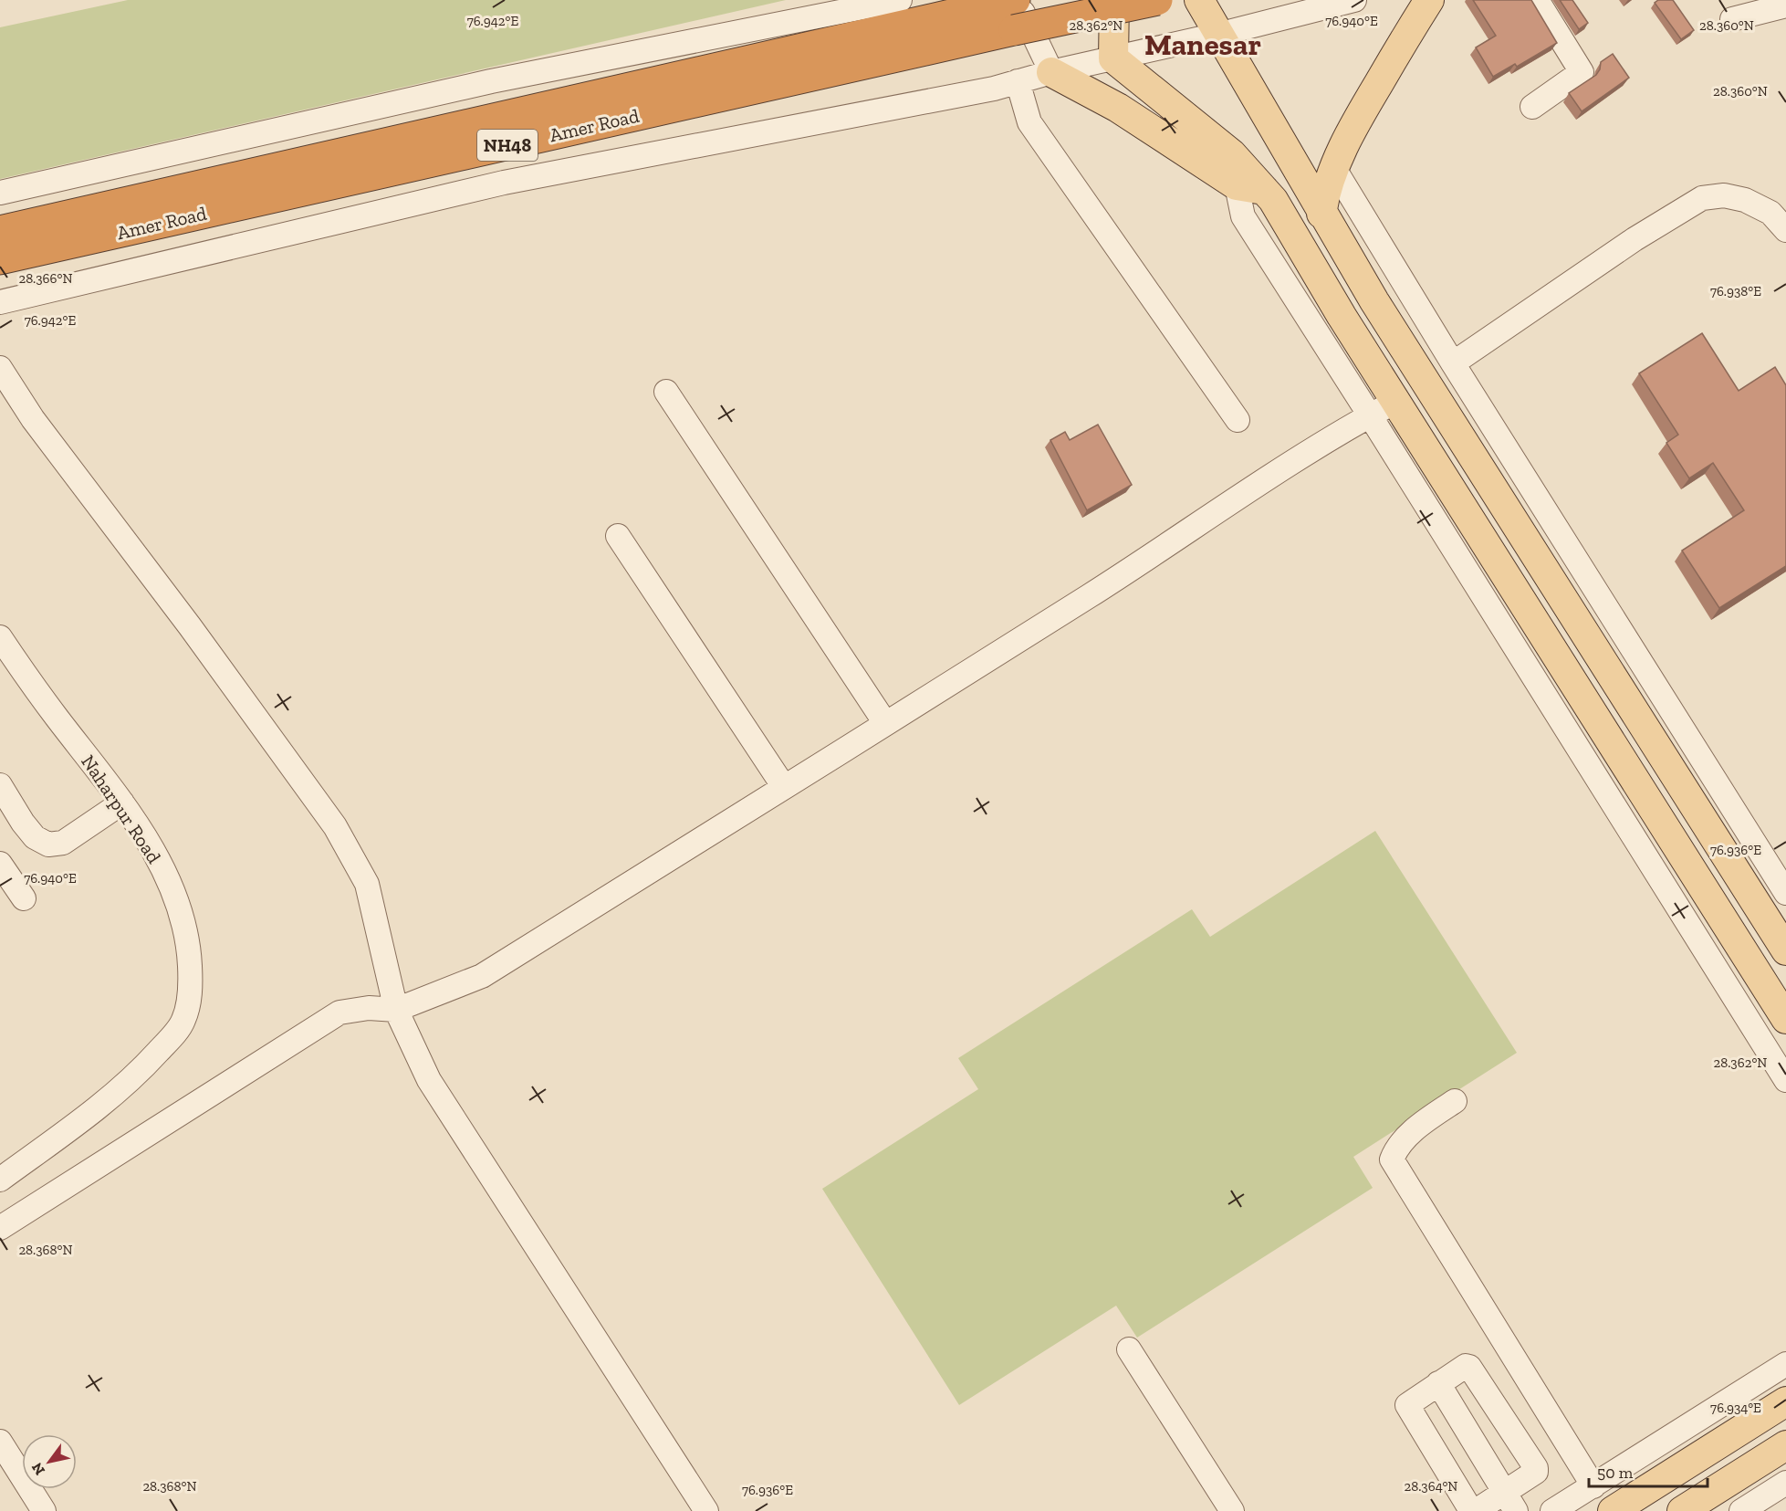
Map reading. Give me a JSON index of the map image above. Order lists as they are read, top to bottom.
{
  "streets": {
    "highway": ["Amer Road", "NH48"],
    "street": ["Naharpur Road"]
  },
  "districts": ["Manesar"],
  "scale_bar": "50 m",
  "north": "bottom left",
  "coordinates": [
    "76.942°E",
    "76.940°E",
    "28.360°N",
    "28.362°N",
    "28.366°N",
    "76.938°E",
    "76.936°E",
    "28.368°N",
    "76.934°E",
    "28.364°N"
  ]
}
